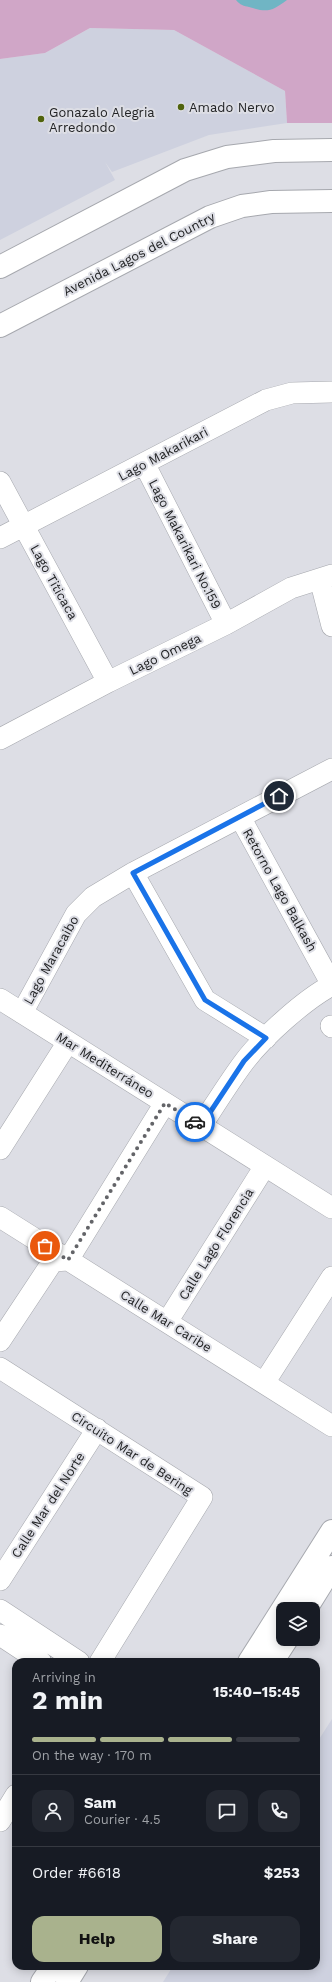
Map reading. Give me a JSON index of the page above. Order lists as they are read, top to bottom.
{
  "streets": {
    "street": [
      "Avenida Lagos del Country",
      "Lago Makarikari",
      "Lago Makarikari No.159",
      "Lago Titicaca",
      "Lago Omega",
      "Retorno Lago Balkash",
      "Lago Maracaibo",
      "Mar Mediterráneo",
      "Calle Lago Florencia",
      "Calle Mar Caribe",
      "Circuito Mar de Bering",
      "Calle Mar del Norte"
    ]
  },
  "crossings": [
    ["Lago Makarikari", "Lago Makarikari No.159"],
    ["Lago Makarikari", "Lago Titicaca"],
    ["Lago Makarikari No.159", "Lago Omega"],
    ["Lago Titicaca", "Lago Omega"],
    ["Retorno Lago Balkash", "Lago Maracaibo"],
    ["Lago Maracaibo", "Mar Mediterráneo"],
    ["Mar Mediterráneo", "Calle Lago Florencia"],
    ["Calle Lago Florencia", "Calle Mar Caribe"],
    ["Circuito Mar de Bering", "Calle Mar del Norte"]
  ],
  "places": ["Amado Nervo", "Gonazalo Alegria Arredondo"],
  "page": {
    "heading": ["2 min", "Arriving in", "15:40–15:45"],
    "panel": [
      "Sam",
      "Courier · 4.5",
      "Order #6618",
      "$253"
    ],
    "bar": "On the way · 170 m",
    "buttons": ["Help", "Share"]
  }
}
